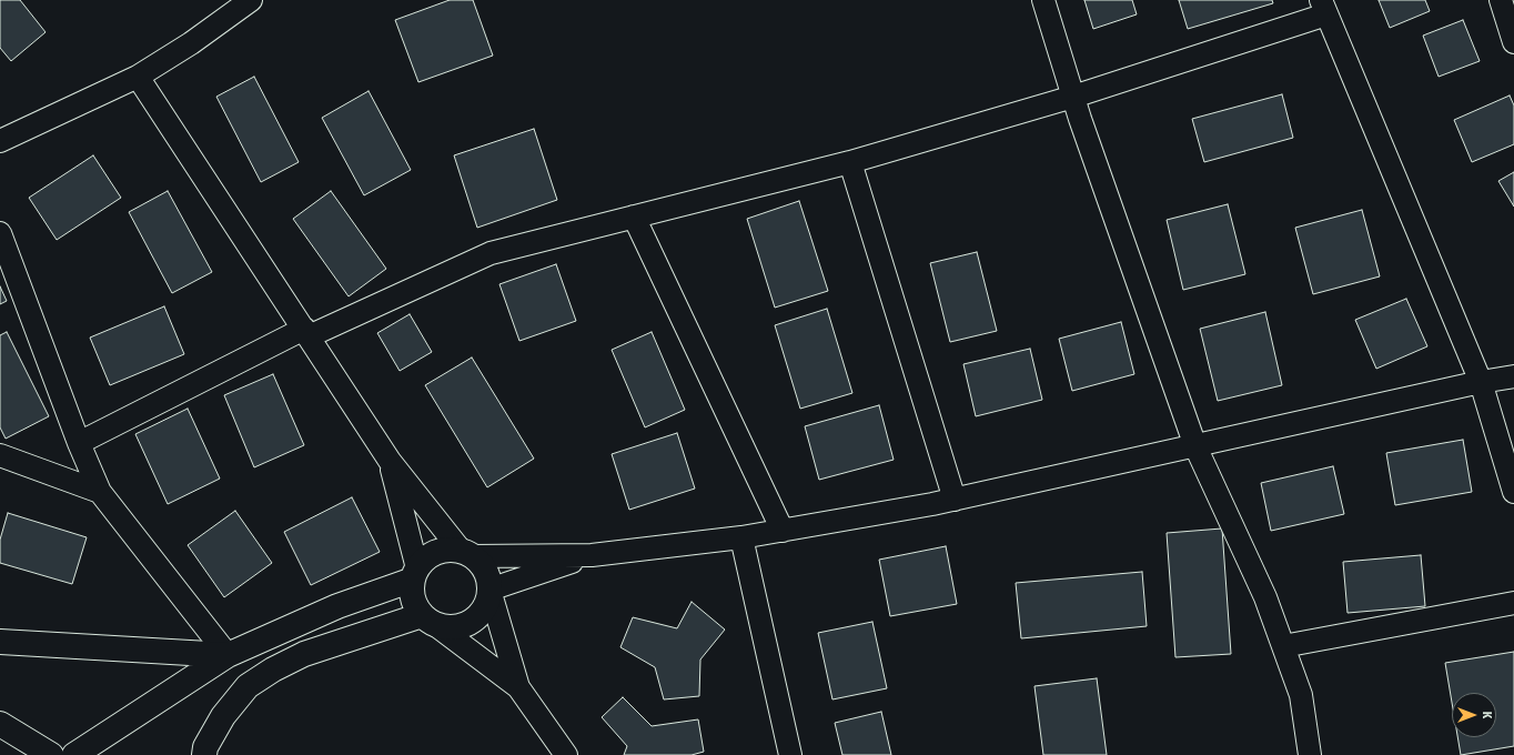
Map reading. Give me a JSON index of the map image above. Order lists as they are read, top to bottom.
{
  "north": "right"
}
